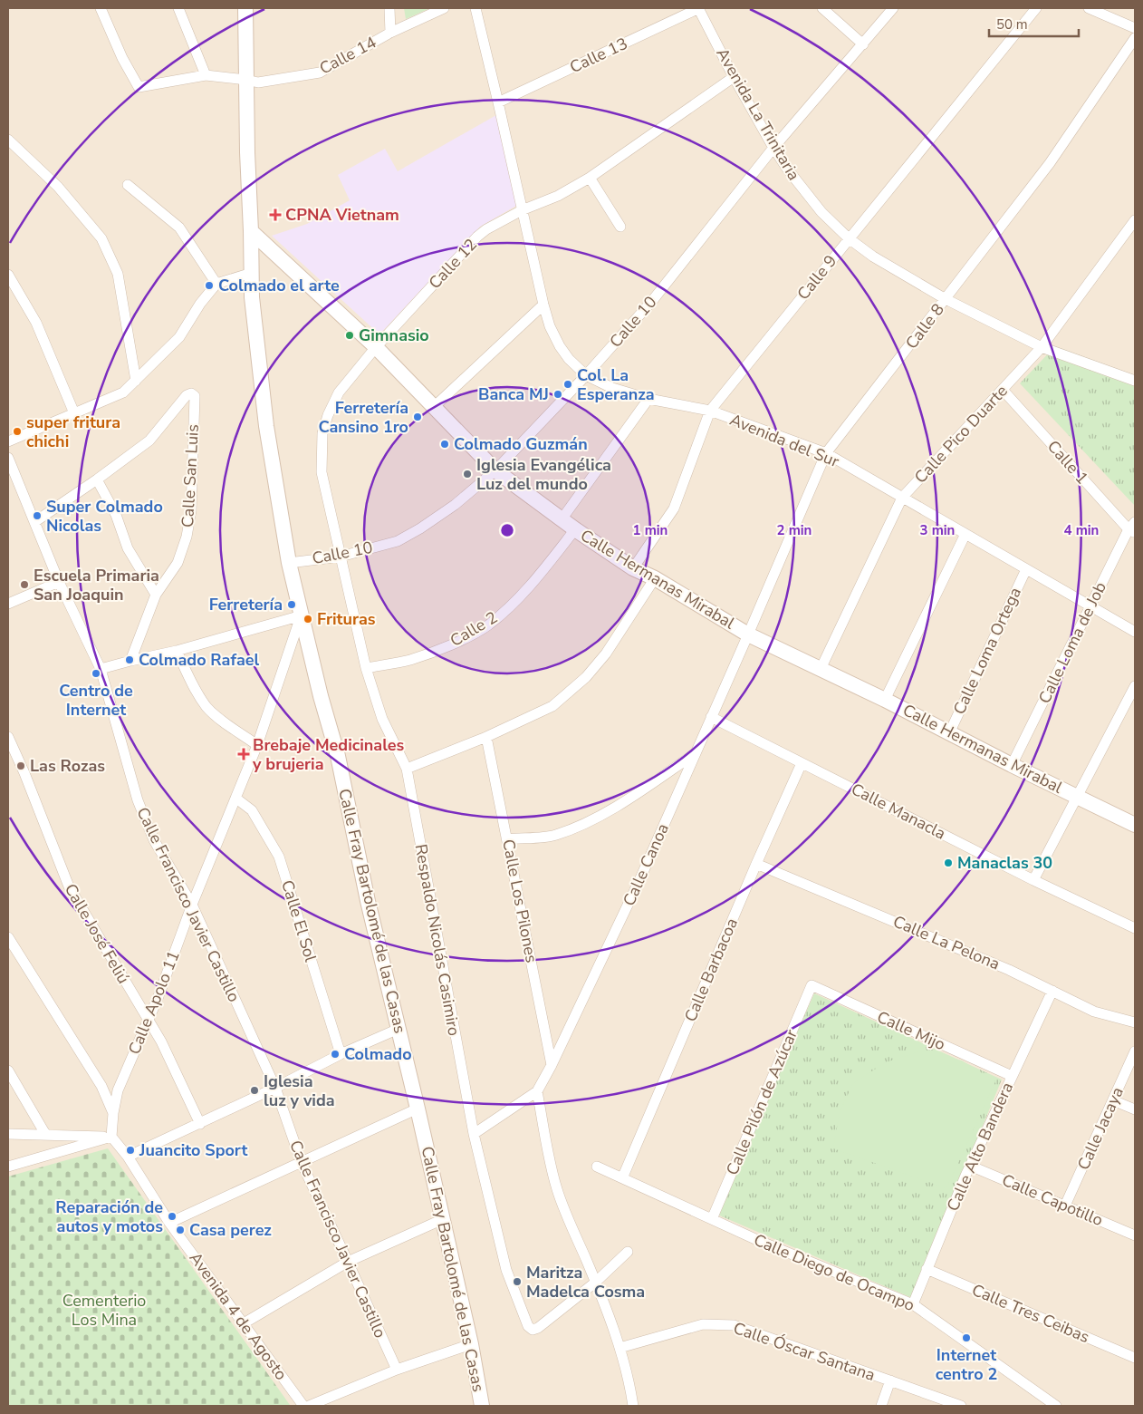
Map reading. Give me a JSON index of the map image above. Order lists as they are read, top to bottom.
{
  "streets": {
    "main road": ["Calle Hermanas Mirabal", "Calle Fray Bartolomé de las Casas"],
    "street": [
      "Calle 14",
      "Calle 13",
      "Avenida La Trinitaria",
      "Calle 12",
      "Calle 9",
      "Calle 10",
      "Calle 8",
      "Calle Pico Duarte",
      "Avenida del Sur",
      "Calle 1",
      "Calle San Luis",
      "Calle 2",
      "Calle Loma de Job",
      "Calle Loma Ortega",
      "Calle Manacla",
      "Calle Canoa",
      "Calle Los Pilones",
      "Calle Francisco Javier Castillo",
      "Calle El Sol",
      "Calle José Feliú",
      "Respaldo Nicolás Casimiro",
      "Calle La Pelona",
      "Calle Barbacoa",
      "Calle Apolo 11",
      "Calle Mijo",
      "Calle Pilón de Azúcar",
      "Calle Jacaya",
      "Calle Alto Bandera",
      "Calle Capotillo",
      "Calle Diego de Ocampo",
      "Calle Tres Ceibas",
      "Avenida 4 de Agosto",
      "Calle Óscar Santana"
    ]
  },
  "crossings": [
    ["Calle 14", "Calle Fray Bartolomé de las Casas"],
    ["Calle 13", "Avenida La Trinitaria"],
    ["Calle 13", "Avenida del Sur"],
    ["Avenida La Trinitaria", "Calle 12"],
    ["Avenida La Trinitaria", "Calle 9"],
    ["Avenida La Trinitaria", "Calle 10"],
    ["Avenida La Trinitaria", "Calle 8"],
    ["Avenida La Trinitaria", "Calle Pico Duarte"],
    ["Calle 12", "Calle 10"],
    ["Calle 12", "Avenida del Sur"],
    ["Calle 12", "Calle Hermanas Mirabal"],
    ["Calle 12", "Respaldo Nicolás Casimiro"],
    ["Calle 9", "Avenida del Sur"],
    ["Calle 9", "Calle Hermanas Mirabal"],
    ["Calle 10", "Avenida del Sur"],
    ["Calle 10", "Calle Hermanas Mirabal"],
    ["Calle 10", "Calle Fray Bartolomé de las Casas"],
    ["Calle 10", "Respaldo Nicolás Casimiro"],
    ["Calle 8", "Avenida del Sur"],
    ["Calle 8", "Calle Hermanas Mirabal"],
    ["Calle 8", "Calle Canoa"],
    ["Calle Pico Duarte", "Avenida del Sur"],
    ["Calle Pico Duarte", "Calle 1"],
    ["Calle Pico Duarte", "Calle Hermanas Mirabal"],
    ["Avenida del Sur", "Calle Loma de Job"],
    ["Avenida del Sur", "Calle Loma Ortega"],
    ["Calle 1", "Calle Loma de Job"],
    ["Calle Hermanas Mirabal", "Calle 2"],
    ["Calle Hermanas Mirabal", "Calle Loma de Job"],
    ["Calle Hermanas Mirabal", "Calle Loma Ortega"],
    ["Calle Hermanas Mirabal", "Calle Canoa"],
    ["Calle Hermanas Mirabal", "Calle Fray Bartolomé de las Casas"],
    ["Calle 2", "Respaldo Nicolás Casimiro"],
    ["Calle Manacla", "Calle Canoa"],
    ["Calle Manacla", "Calle Barbacoa"],
    ["Calle Canoa", "Calle Los Pilones"],
    ["Calle Francisco Javier Castillo", "Calle Apolo 11"],
    ["Calle Fray Bartolomé de las Casas", "Calle Apolo 11"],
    ["Calle El Sol", "Calle Apolo 11"],
    ["Calle José Feliú", "Calle Apolo 11"],
    ["Calle La Pelona", "Calle Barbacoa"],
    ["Calle La Pelona", "Calle Alto Bandera"],
    ["Calle Barbacoa", "Calle Diego de Ocampo"],
    ["Calle Apolo 11", "Avenida 4 de Agosto"],
    ["Calle Mijo", "Calle Pilón de Azúcar"],
    ["Calle Mijo", "Calle Alto Bandera"],
    ["Calle Pilón de Azúcar", "Calle Diego de Ocampo"],
    ["Calle Jacaya", "Calle Capotillo"],
    ["Calle Alto Bandera", "Calle Capotillo"],
    ["Calle Alto Bandera", "Calle Diego de Ocampo"],
    ["Calle Alto Bandera", "Calle Tres Ceibas"]
  ],
  "parks": ["Cementerio Los Mina"],
  "places": {
    "health": ["CPNA Vietnam", "Brebaje Medicinales y brujeria"],
    "other": [
      "Colmado el arte",
      "Gimnasio",
      "Col. La Esperanza",
      "Banca MJ",
      "Ferretería Cansino 1ro",
      "super fritura chichi",
      "Colmado Guzmán",
      "Iglesia Evangélica Luz del mundo",
      "Super Colmado Nicolas",
      "Escuela Primaria San Joaquin",
      "Ferretería",
      "Frituras",
      "Colmado Rafael",
      "Centro de Internet",
      "Las Rozas",
      "Manaclas 30",
      "Colmado",
      "Iglesia luz y vida",
      "Juancito Sport",
      "Reparación de autos y motos",
      "Casa perez",
      "Maritza Madelca Cosma",
      "Internet centro 2"
    ]
  },
  "scale_bar": "50 m",
  "rings": [
    "1 min",
    "2 min",
    "3 min",
    "4 min"
  ]
}
